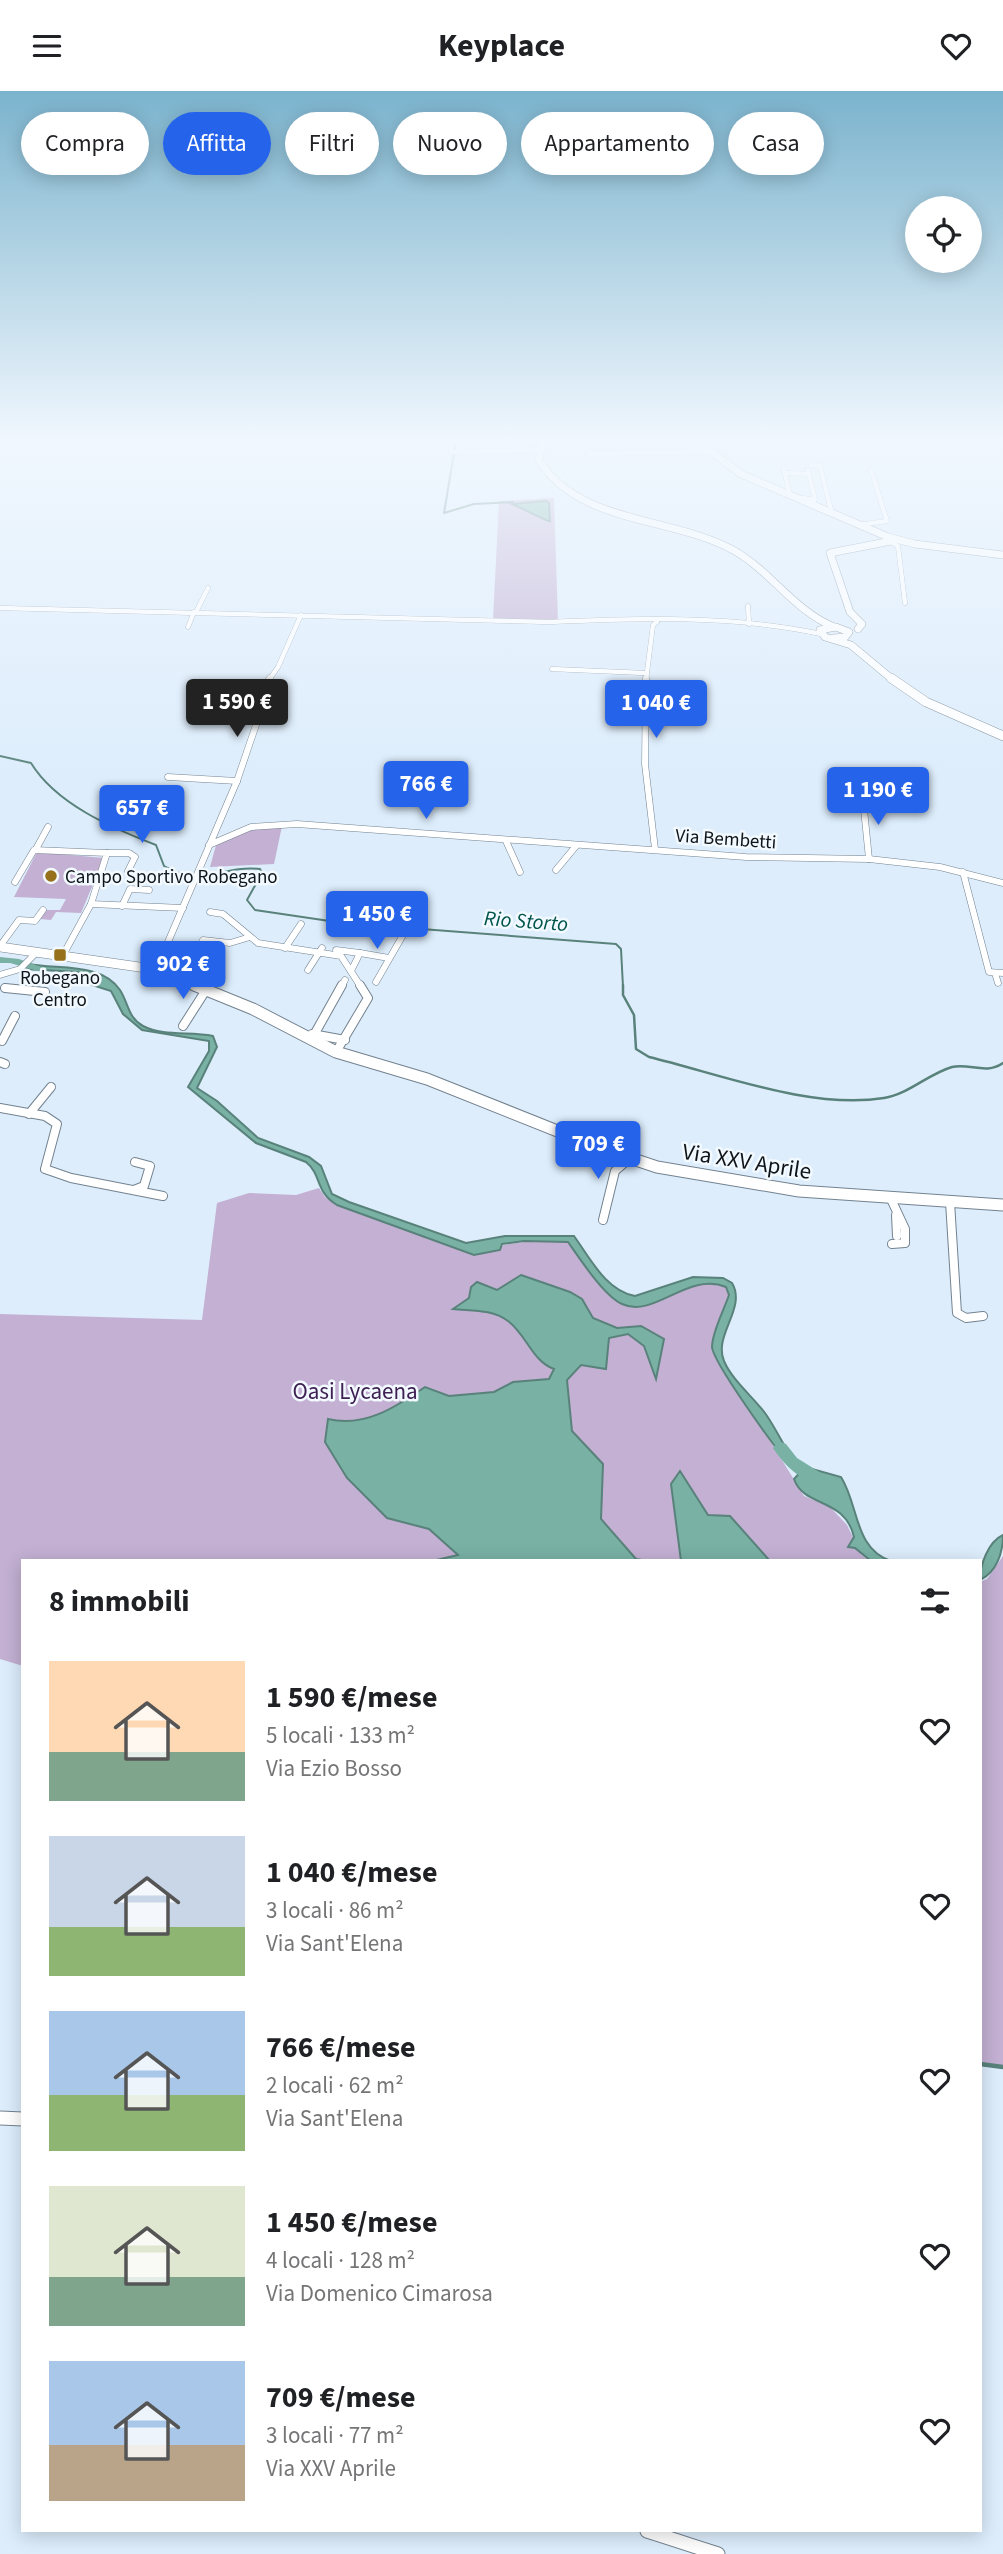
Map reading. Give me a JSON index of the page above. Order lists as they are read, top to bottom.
{
  "streets": {
    "main road": ["Via XXV Aprile"],
    "street": ["Via Bembetti"]
  },
  "water": ["Rio Storto"],
  "parks": ["Oasi Lycaena"],
  "places": {
    "other": ["Campo Sportivo Robegano"],
    "transit": ["Robegano Centro"]
  },
  "page": {
    "header": "Keyplace",
    "chip": [
      "Compra",
      "Affitta",
      "Filtri",
      "Nuovo",
      "Appartamento",
      "Casa"
    ],
    "price": [
      "1 590 €",
      "1 040 €",
      "766 €",
      "1 190 €",
      "657 €",
      "1 450 €",
      "902 €",
      "709 €"
    ],
    "heading": "8 immobili",
    "list": [
      {
        "name": "1 590 €/mese",
        "note": "5 locali · 133 m² · Via Ezio Bosso"
      },
      {
        "name": "1 040 €/mese",
        "note": "3 locali · 86 m² · Via Sant'Elena"
      },
      {
        "name": "766 €/mese",
        "note": "2 locali · 62 m² · Via Sant'Elena"
      },
      {
        "name": "1 450 €/mese",
        "note": "4 locali · 128 m² · Via Domenico Cimarosa"
      },
      {
        "name": "709 €/mese",
        "note": "3 locali · 77 m² · Via XXV Aprile"
      }
    ]
  }
}
